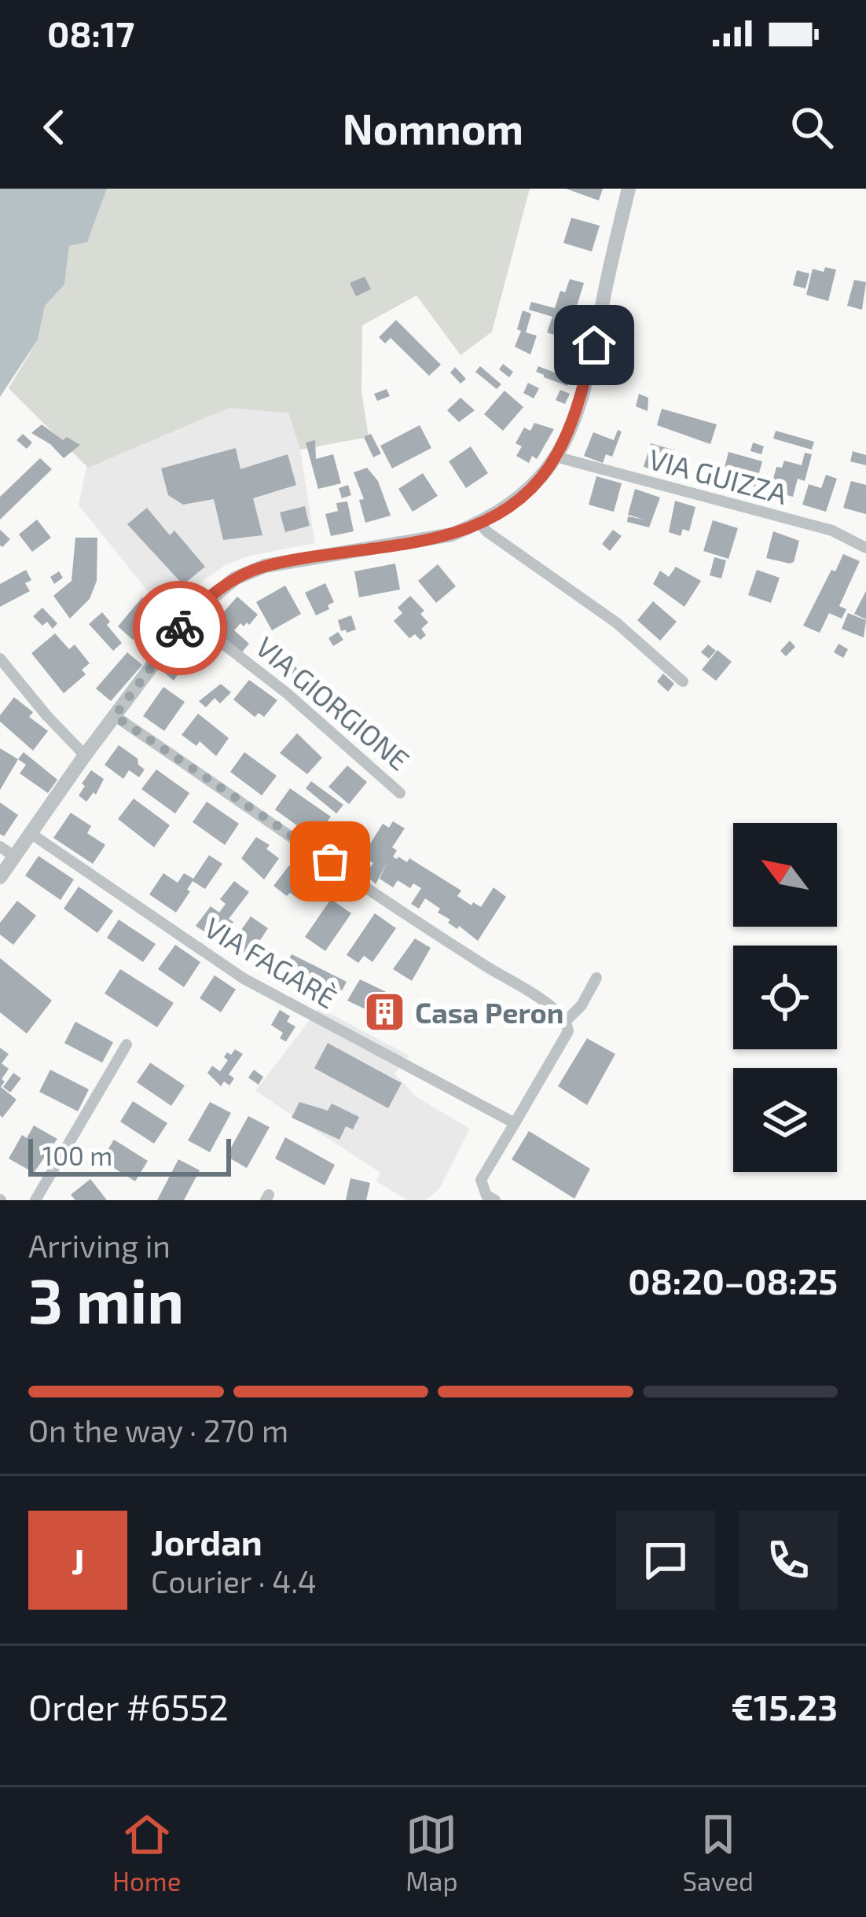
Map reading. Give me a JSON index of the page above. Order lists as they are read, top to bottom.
{
  "streets": {
    "street": ["VIA GUIZZA", "VIA GIORGIONE", "VIA FAGARÈ"]
  },
  "places": {
    "building": ["Casa Peron"]
  },
  "scale_bar": "100 m",
  "north": "top left",
  "page": {
    "status": "08:17",
    "header": "Nomnom",
    "scale": "100 m",
    "heading": ["3 min", "Arriving in", "08:20–08:25"],
    "panel": [
      "Jordan",
      "Courier · 4.4",
      "Order #6552",
      "€15.23"
    ],
    "bar": "On the way · 270 m",
    "round": "J",
    "tabs": ["Home", "Map", "Saved"]
  }
}
